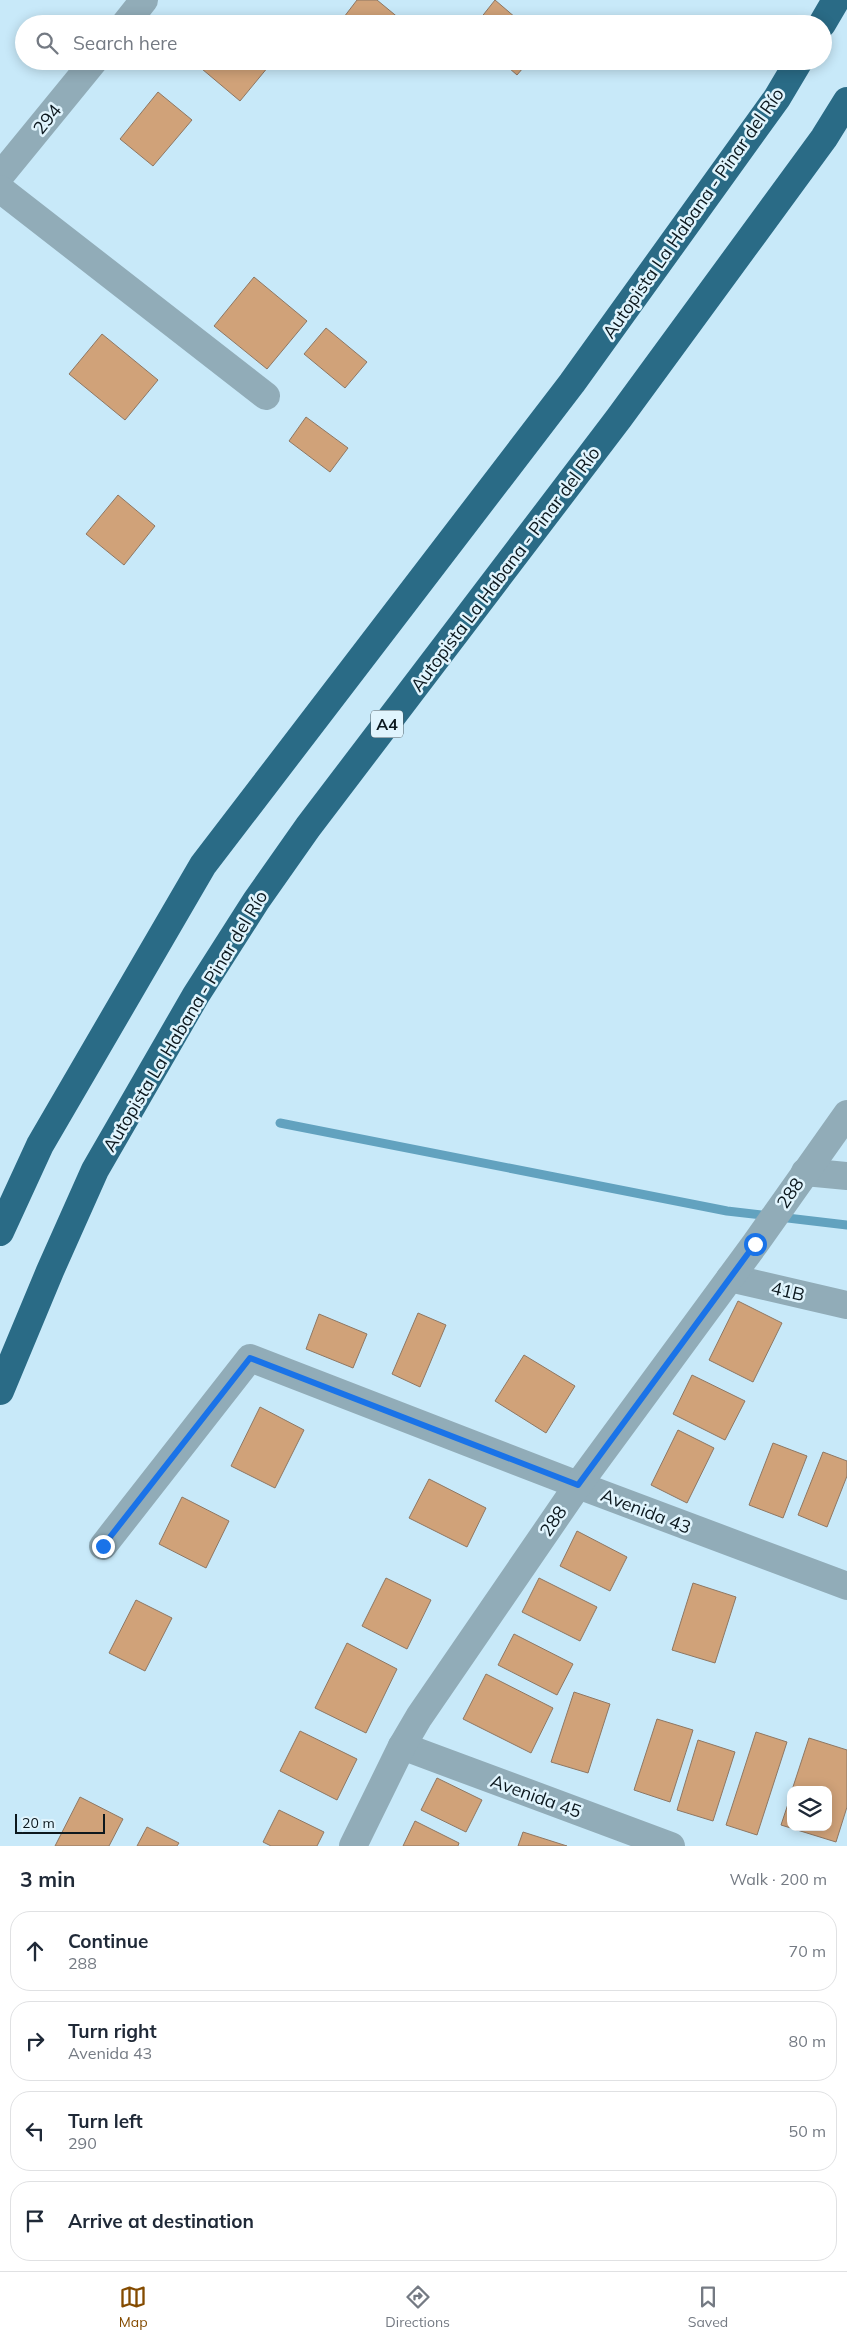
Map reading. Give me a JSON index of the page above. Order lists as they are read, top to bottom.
{
  "streets": {
    "highway": ["Autopista La Habana - Pinar del Río", "A4"],
    "street": [
      "294",
      "288",
      "41B",
      "Avenida 43",
      "Avenida 45"
    ]
  },
  "crossings": [
    ["288", "41B"],
    ["288", "Avenida 43"],
    ["288", "Avenida 45"]
  ],
  "scale_bar": "20 m",
  "page": {
    "search": "Search here",
    "scale": "20 m",
    "heading": ["3 min", "Walk · 200 m"],
    "list": [
      ["Continue", "288", "70 m"],
      ["Turn right", "Avenida 43", "80 m"],
      ["Turn left", "290", "50 m"],
      "Arrive at destination"
    ],
    "nav": ["Map", "Directions", "Saved"]
  }
}
